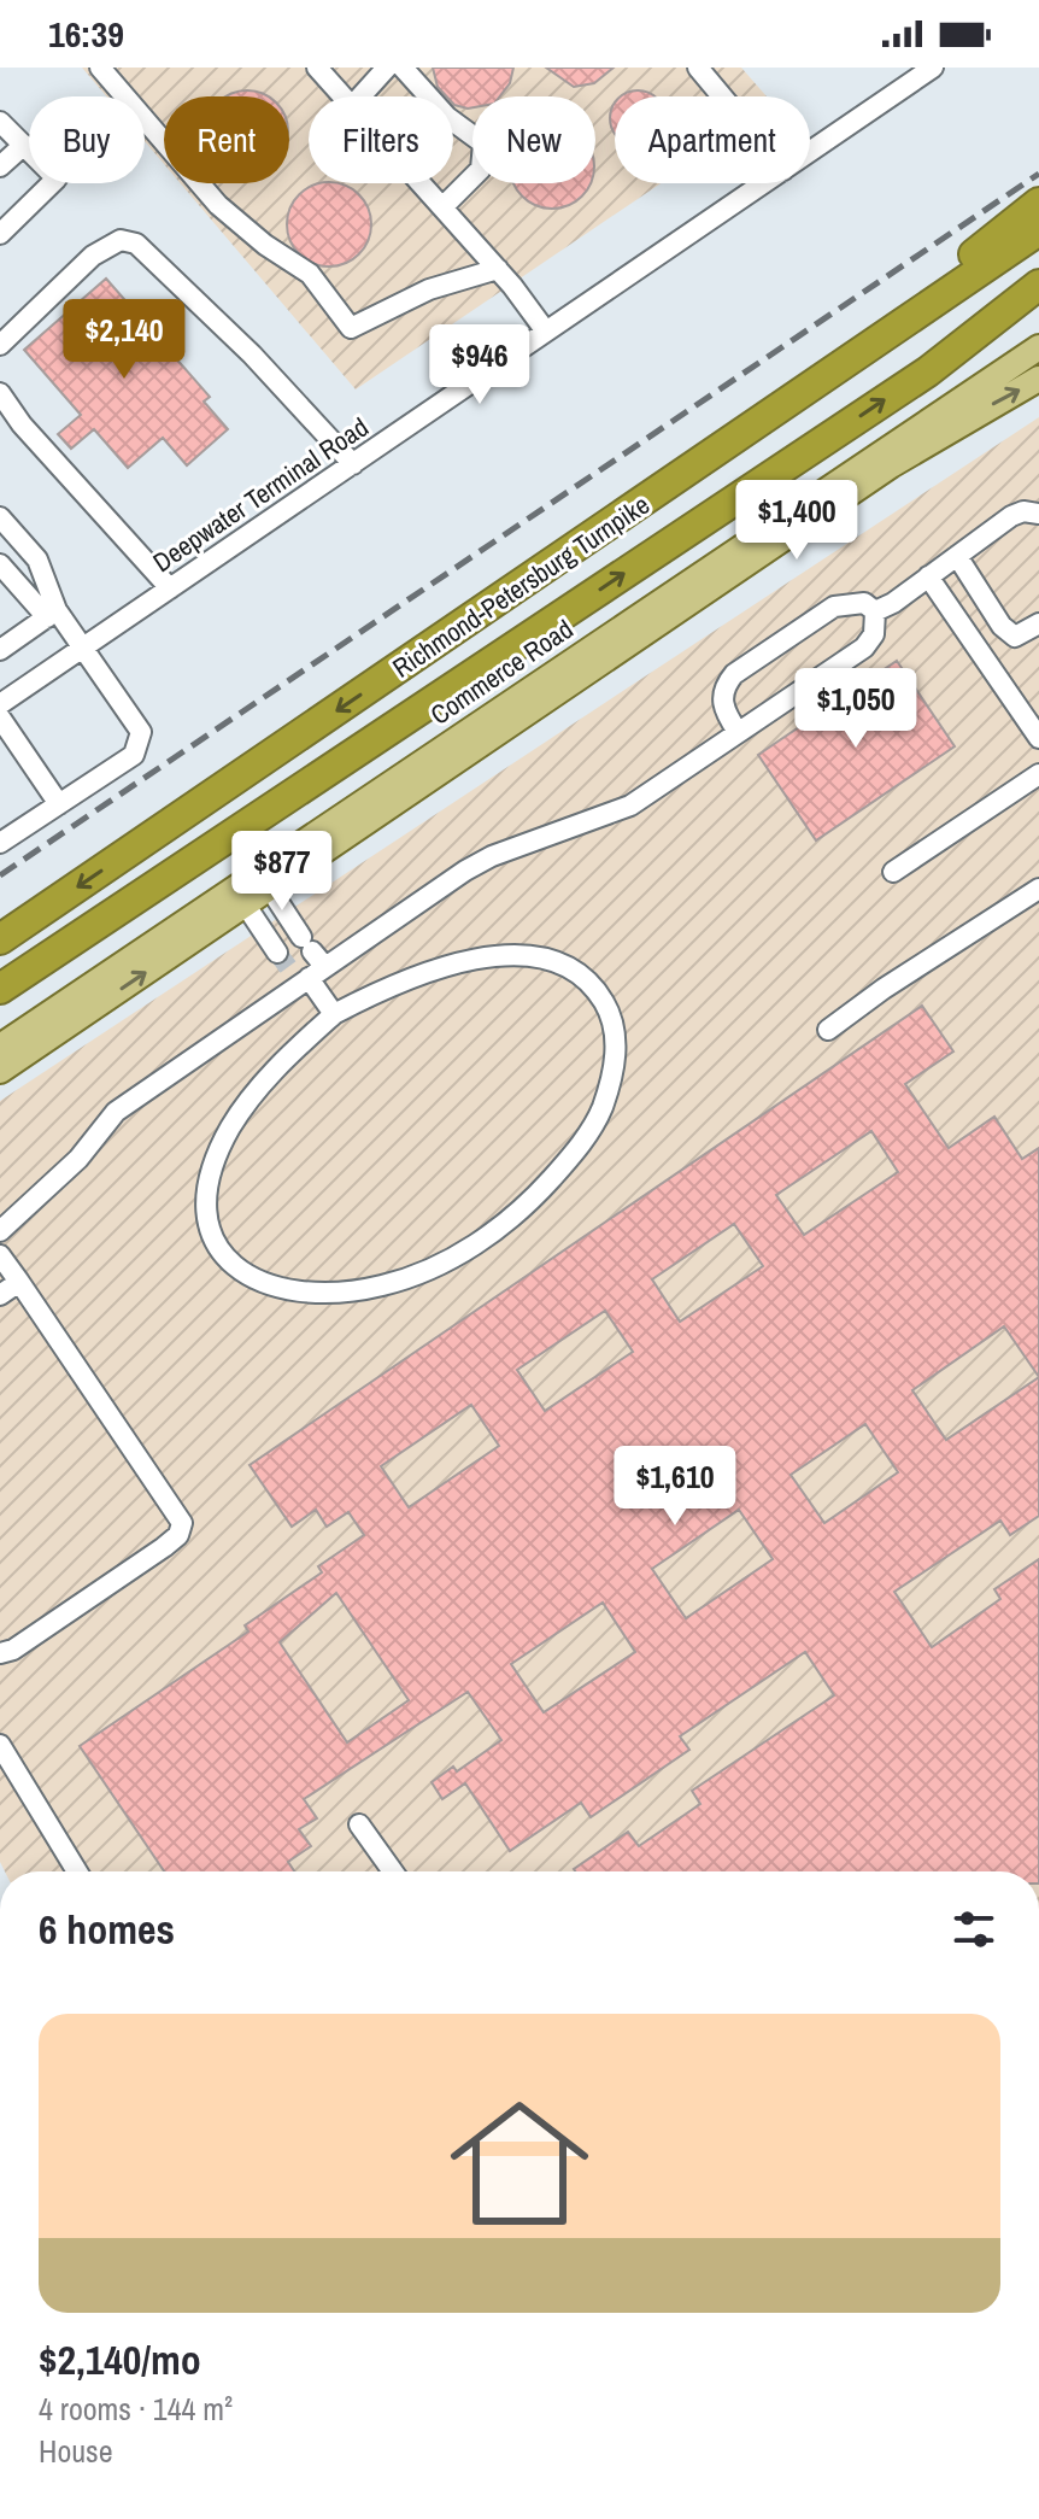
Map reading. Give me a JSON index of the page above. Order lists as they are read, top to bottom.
{
  "streets": {
    "highway": ["Richmond-Petersburg Turnpike"],
    "main road": ["Commerce Road"],
    "street": ["Deepwater Terminal Road"]
  },
  "page": {
    "status": "16:39",
    "chip": [
      "Buy",
      "Rent",
      "Filters",
      "New",
      "Apartment"
    ],
    "price": [
      "$2,140",
      "$946",
      "$1,400",
      "$1,050",
      "$877",
      "$1,610"
    ],
    "heading": "6 homes",
    "list": [
      {
        "name": "$2,140/mo",
        "note": "4 rooms · 144 m² · House"
      }
    ]
  }
}
